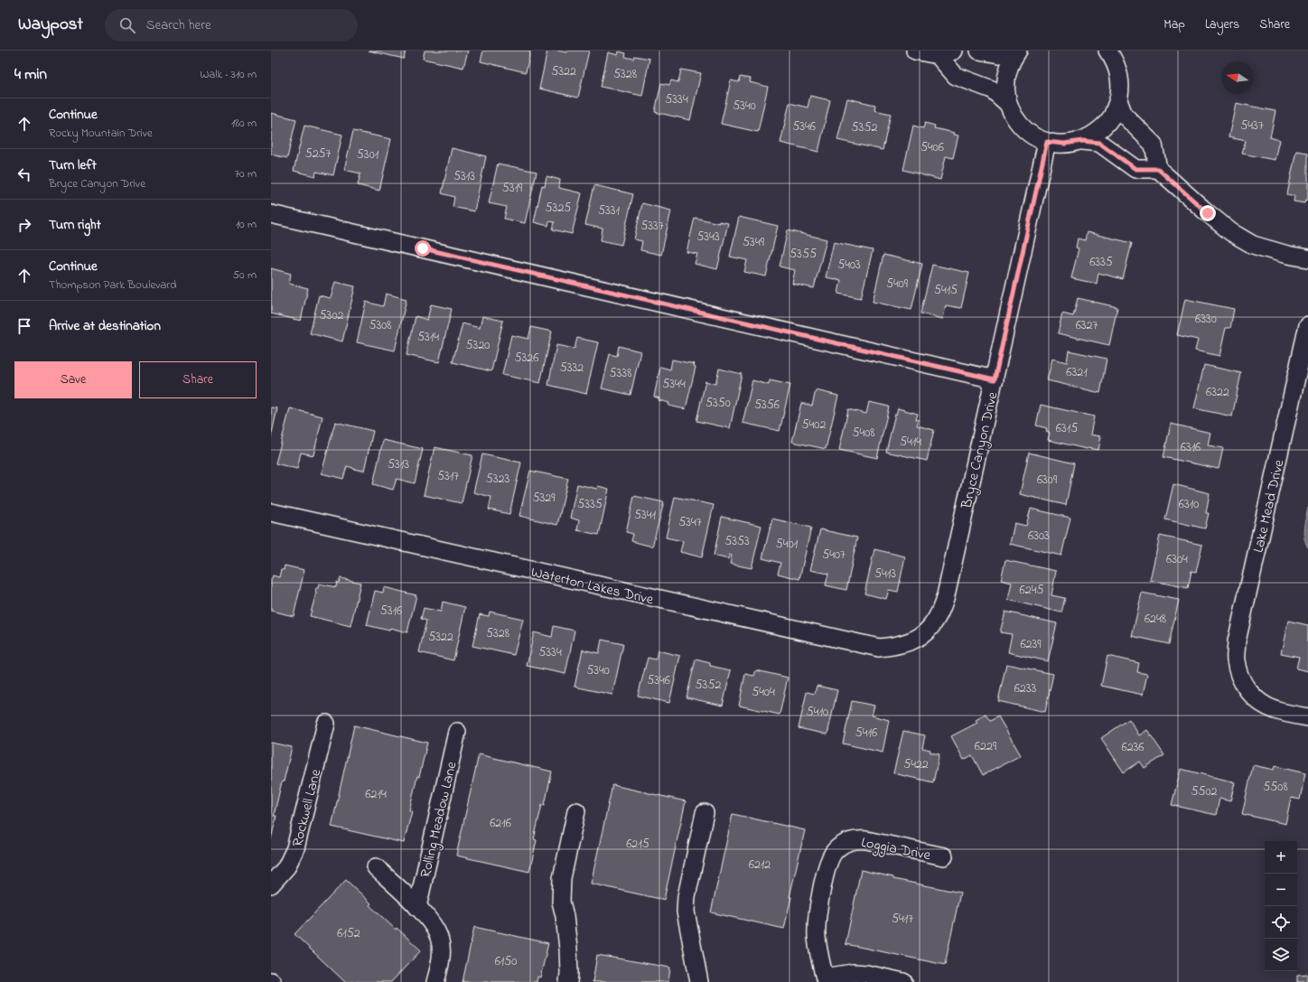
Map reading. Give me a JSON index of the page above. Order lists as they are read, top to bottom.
{
  "streets": {
    "street": [
      "Bryce Canyon Drive",
      "Lake Mead Drive",
      "Waterton Lakes Drive",
      "Rockwell Lane",
      "Rolling Meadow Lane",
      "Loggia Drive"
    ]
  },
  "crossings": [
    ["Bryce Canyon Drive", "Waterton Lakes Drive"]
  ],
  "house_numbers": [
    "5322",
    "5328",
    "5334",
    "5340",
    "5437",
    "5346",
    "5352",
    "5406",
    "5257",
    "5301",
    "5313",
    "5319",
    "5325",
    "5331",
    "5337",
    "5343",
    "5349",
    "5355",
    "6335",
    "5403",
    "5409",
    "5415",
    "5302",
    "6330",
    "5308",
    "6327",
    "5314",
    "5320",
    "5326",
    "5332",
    "6321",
    "5338",
    "5344",
    "6322",
    "5350",
    "5356",
    "5402",
    "6315",
    "5408",
    "5414",
    "6316",
    "5313",
    "5317",
    "5323",
    "6309",
    "5329",
    "5335",
    "6310",
    "5341",
    "5347",
    "6303",
    "5353",
    "5401",
    "5407",
    "6304",
    "5413",
    "6245",
    "5316",
    "6248",
    "5328",
    "5322",
    "6239",
    "5334",
    "5340",
    "5346",
    "5352",
    "6233",
    "5404",
    "5410",
    "5416",
    "6229",
    "6236",
    "5422",
    "5508",
    "5502",
    "6214",
    "6216",
    "6215",
    "6212",
    "5417",
    "6152",
    "6150"
  ],
  "north": "left",
  "page": {
    "header": "Waypost",
    "search": "Search here",
    "nav": ["Map", "Layers", "Share"],
    "heading": ["4 min", "Walk · 310 m"],
    "list": [
      ["Continue", "Rocky Mountain Drive", "180 m"],
      ["Turn left", "Bryce Canyon Drive", "70 m"],
      ["Turn right", "10 m"],
      ["Continue", "Thompson Park Boulevard", "50 m"],
      "Arrive at destination"
    ],
    "buttons": ["Save", "Share"],
    "map_buttons": ["+", "−"]
  }
}
